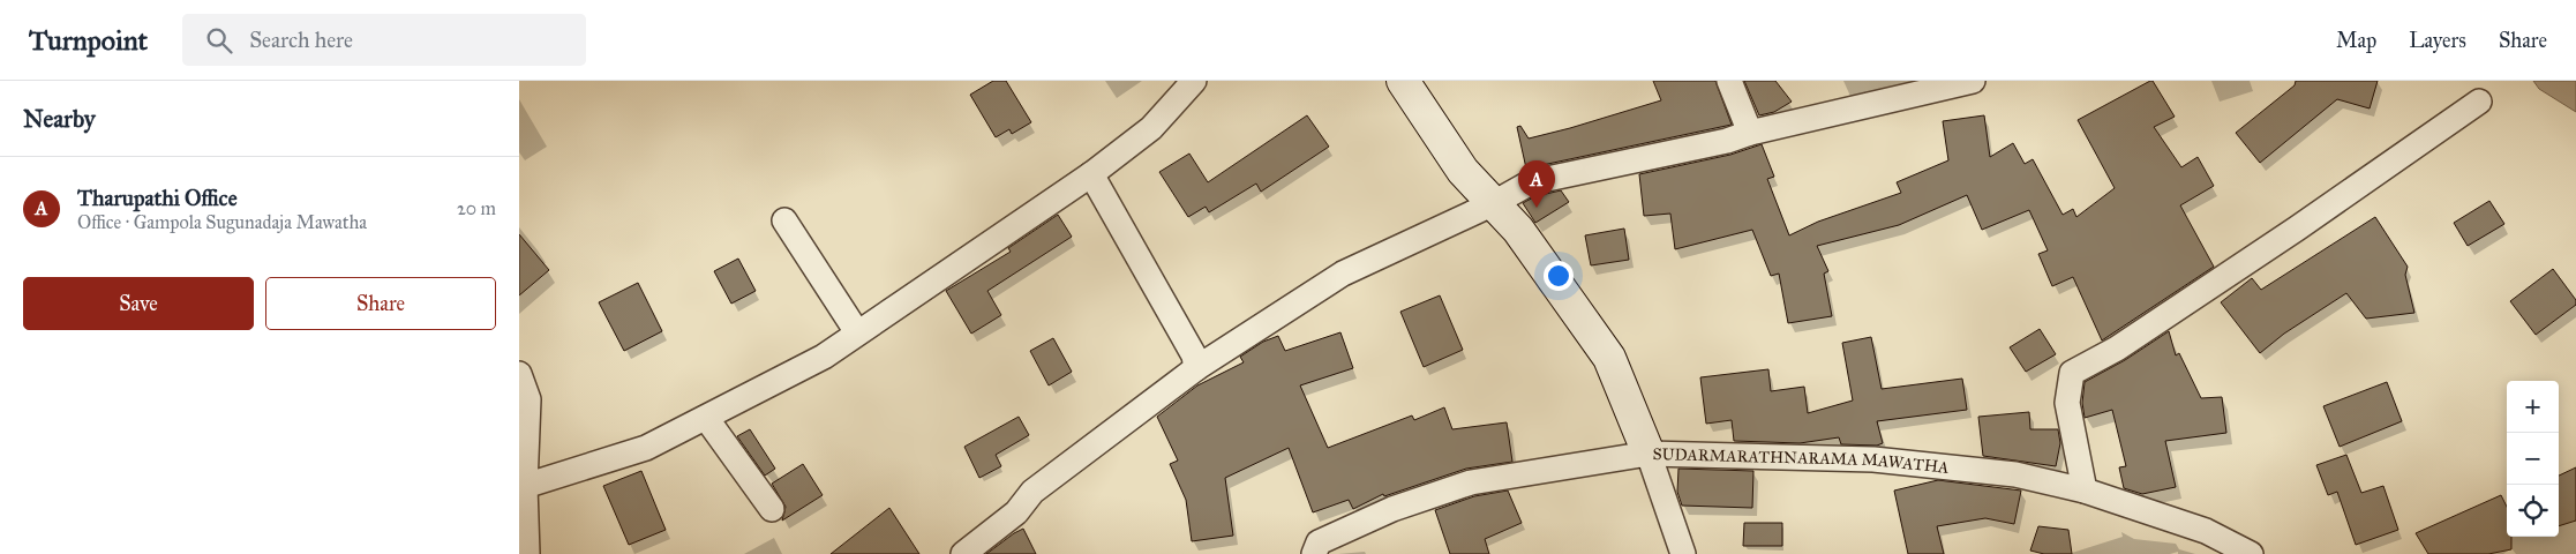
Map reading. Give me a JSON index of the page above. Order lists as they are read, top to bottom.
{
  "streets": {
    "street": ["SUDARMARATHNARAMA MAWATHA"]
  },
  "page": {
    "header": "Turnpoint",
    "search": "Search here",
    "nav": ["Map", "Layers", "Share"],
    "heading": "Nearby",
    "list": [
      {
        "mark": "A",
        "name": "Tharupathi Office",
        "note": "Office · Gampola Sugunadaja Mawatha",
        "value": "20 m"
      }
    ],
    "pins": "A",
    "buttons": ["Save", "Share"],
    "map_buttons": ["+", "−"]
  }
}
